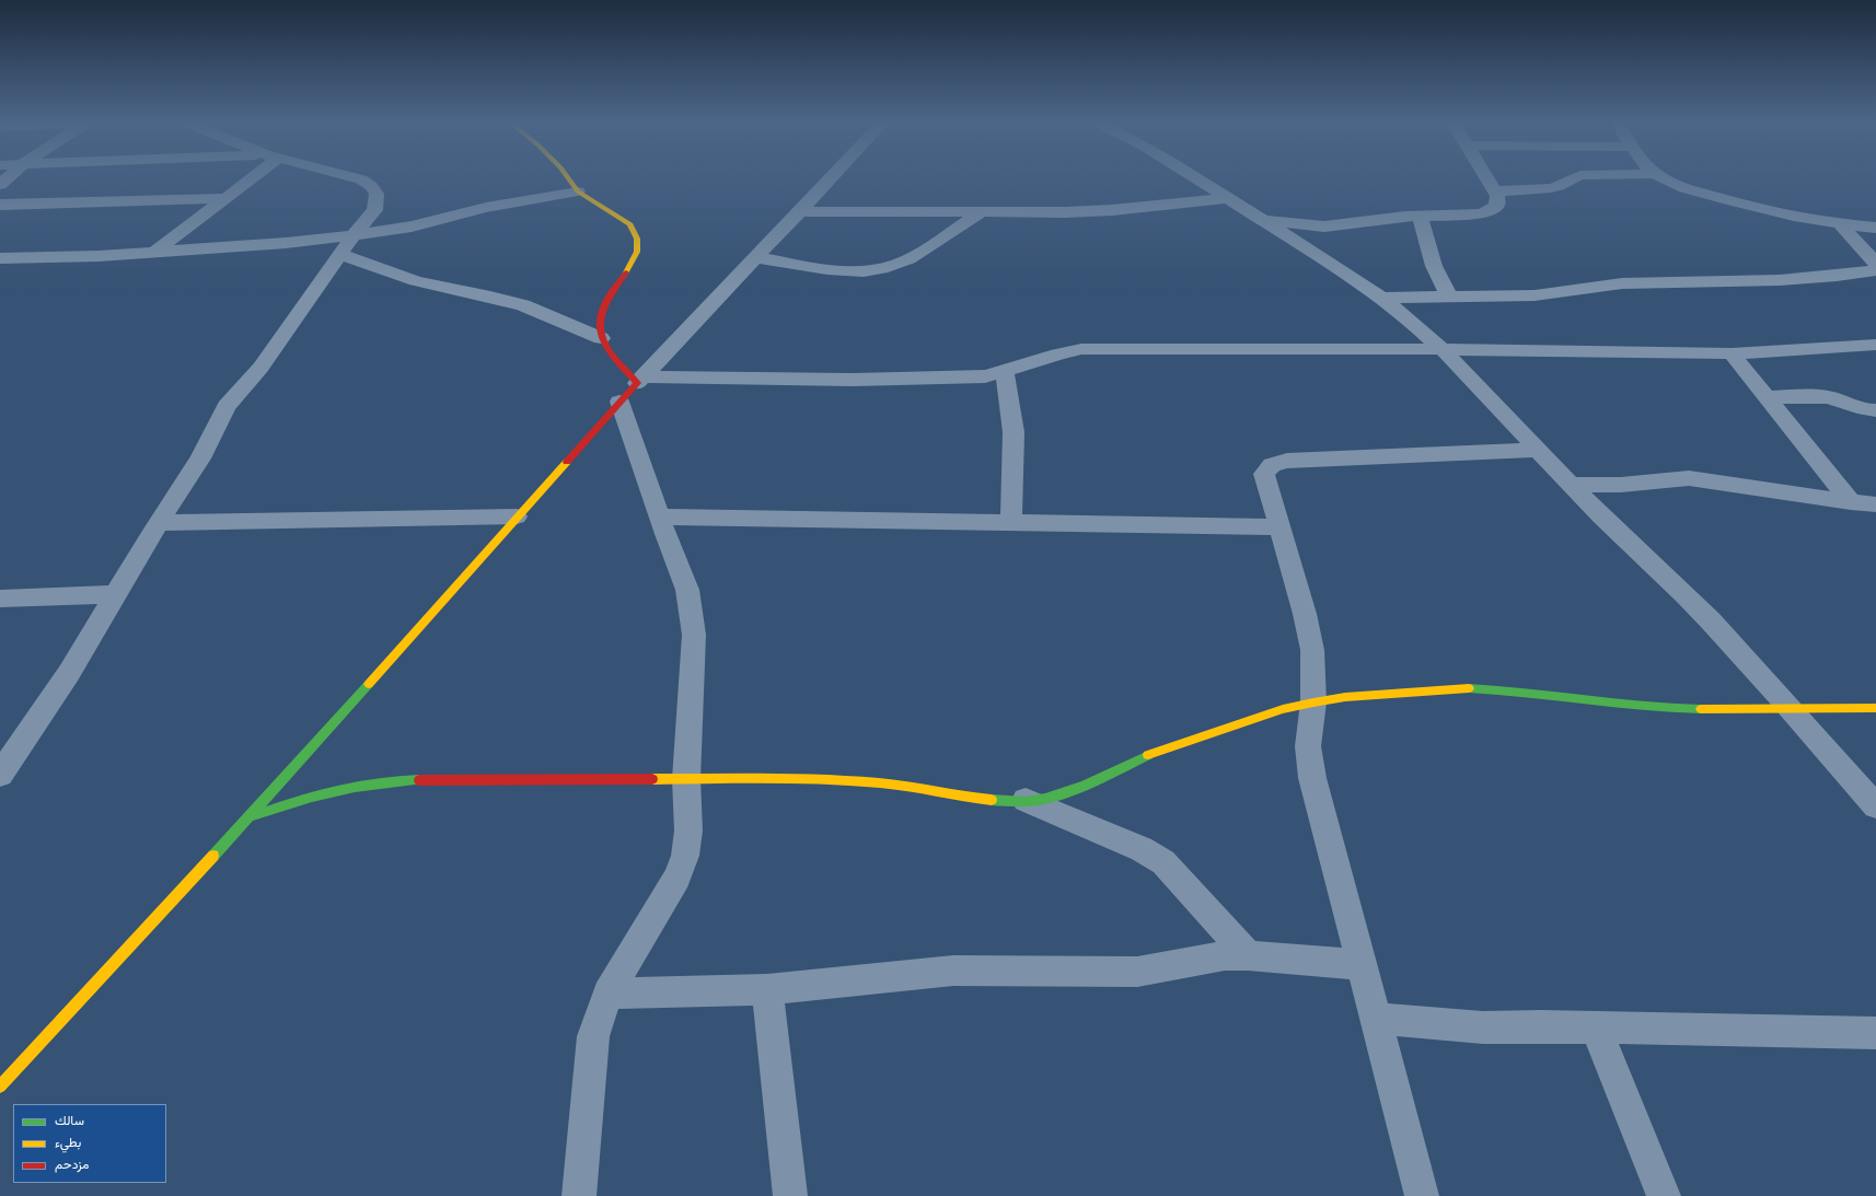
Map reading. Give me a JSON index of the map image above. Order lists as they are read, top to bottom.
{
  "legend": ["سالك", "بطيء", "مزدحم"]
}
